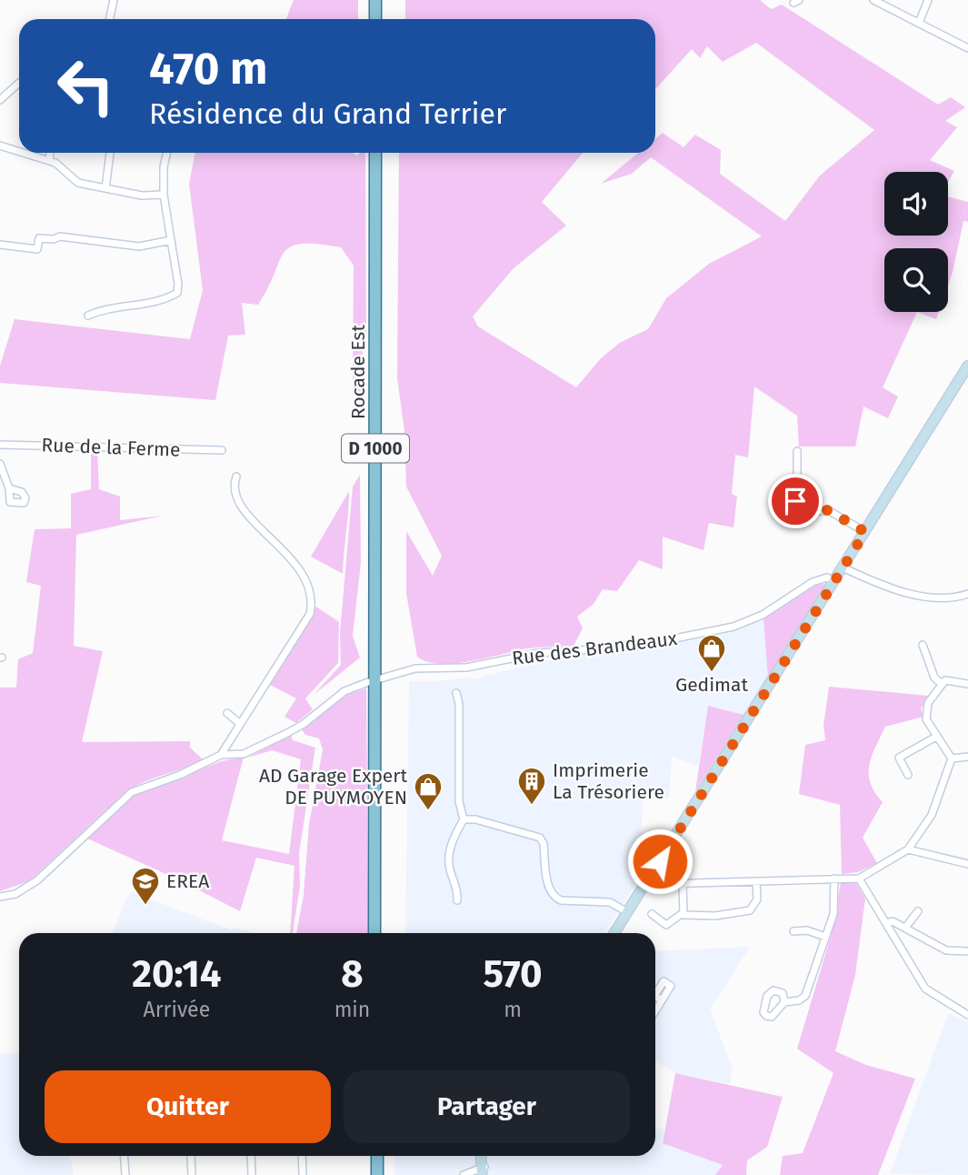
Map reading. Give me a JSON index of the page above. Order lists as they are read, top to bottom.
{
  "streets": {
    "main road": ["Rocade Est", "D 1000"],
    "street": ["Rue de la Ferme", "Rue des Brandeaux"]
  },
  "places": {
    "shop": ["Gedimat", "AD Garage Expert DE PUYMOYEN"],
    "building": ["Imprimerie La Trésoriere"],
    "school or university": ["EREA"]
  },
  "page": {
    "turn": ["470 m", "Résidence du Grand Terrier"],
    "eta": [
      "20:14",
      "Arrivée",
      "8",
      "min",
      "570",
      "m"
    ],
    "buttons": ["Quitter", "Partager"]
  }
}
